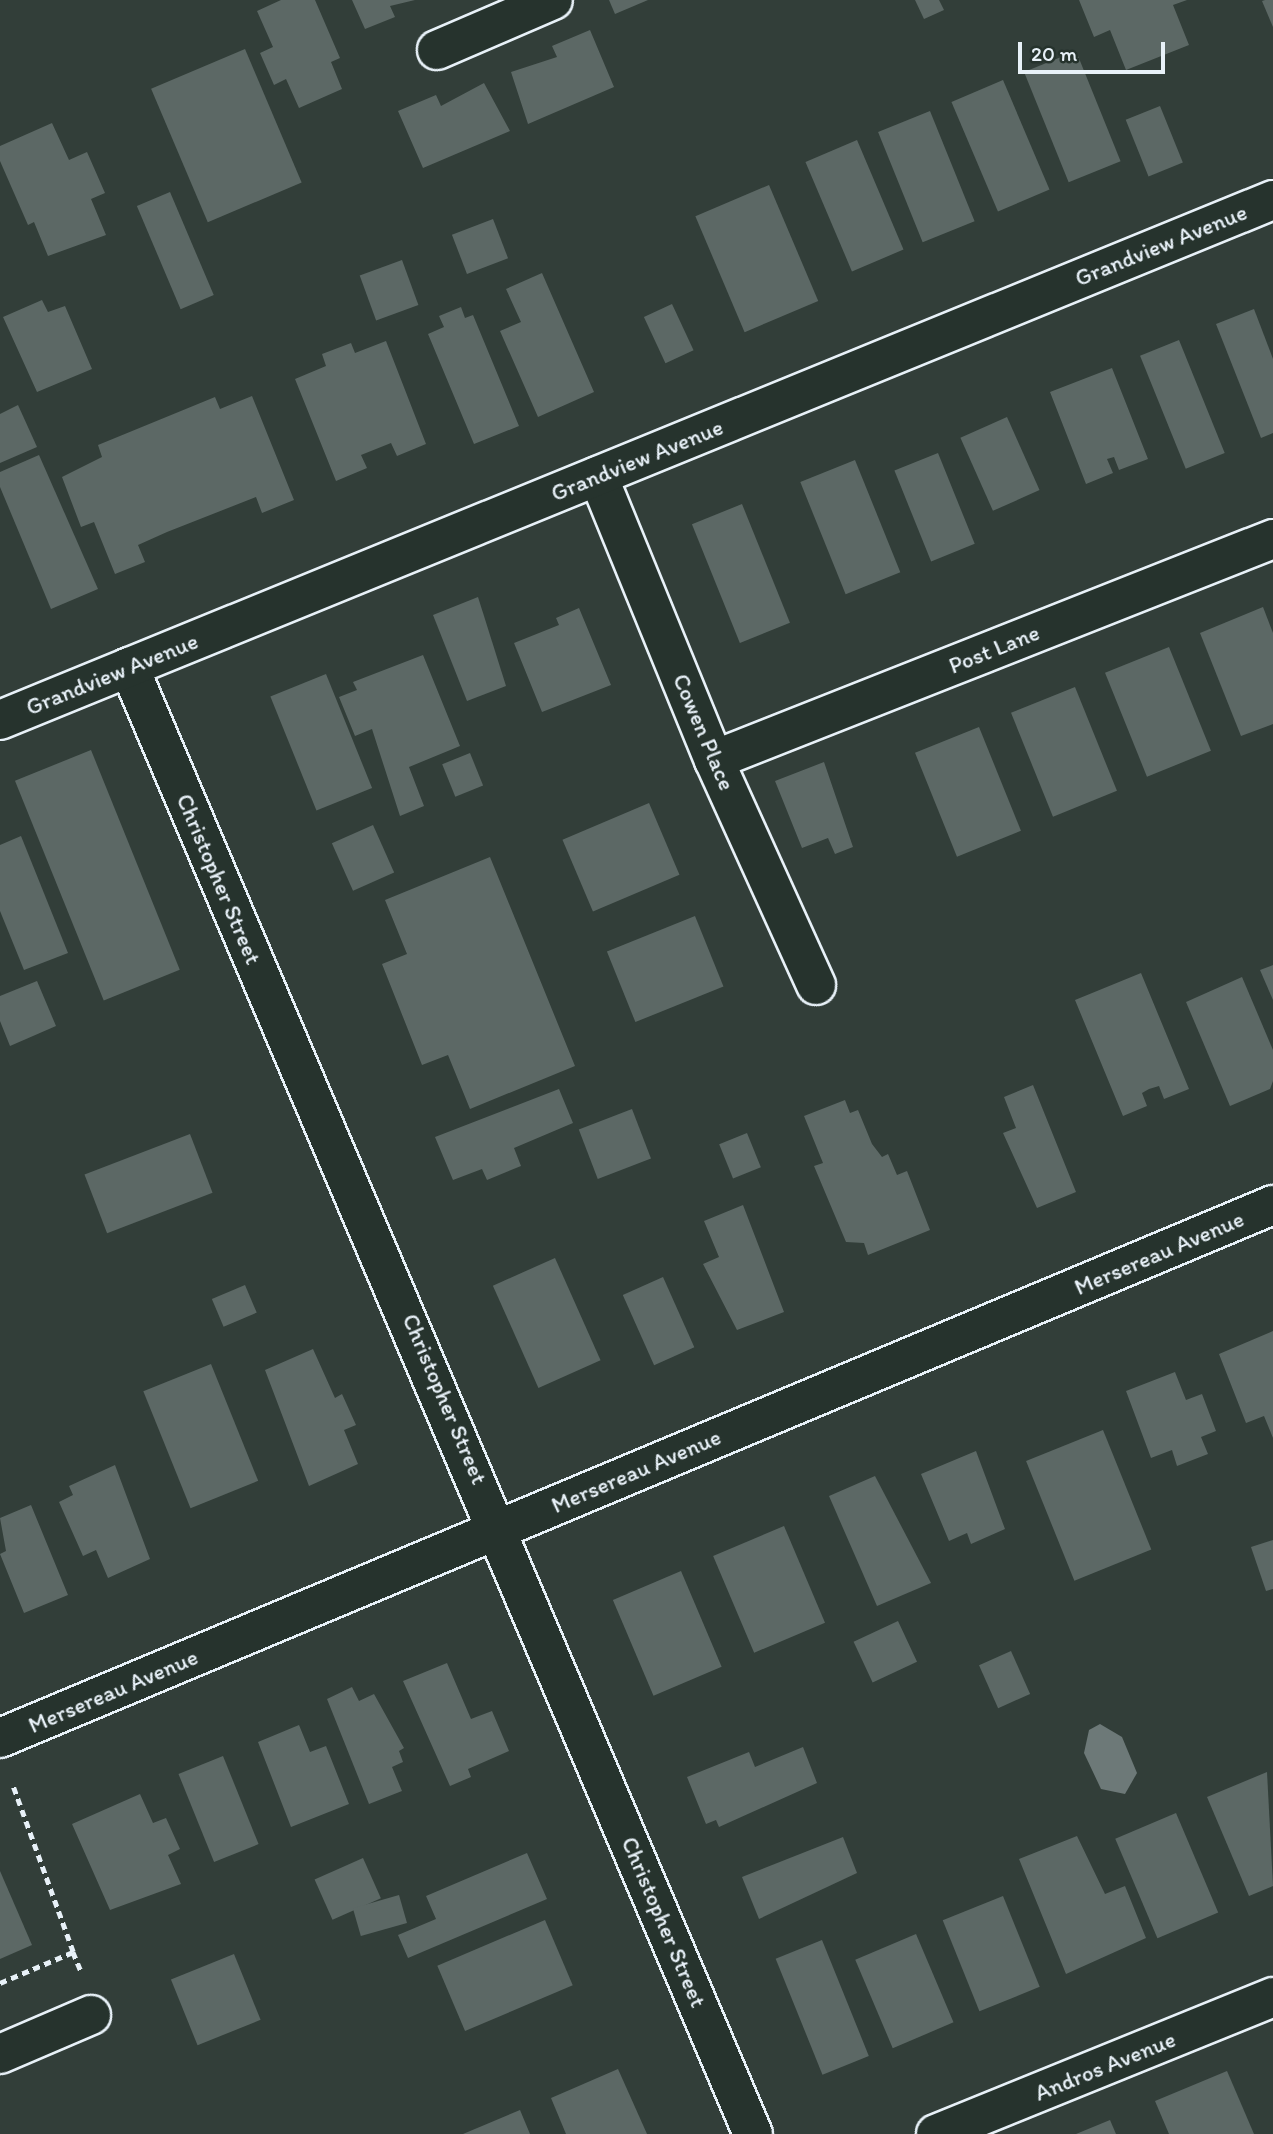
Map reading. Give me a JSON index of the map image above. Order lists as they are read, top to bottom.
{
  "streets": {
    "street": [
      "Grandview Avenue",
      "Post Lane",
      "Cowen Place",
      "Christopher Street",
      "Mersereau Avenue",
      "Andros Avenue"
    ]
  },
  "crossings": [
    ["Grandview Avenue", "Cowen Place"],
    ["Grandview Avenue", "Christopher Street"],
    ["Post Lane", "Cowen Place"],
    ["Christopher Street", "Mersereau Avenue"]
  ],
  "scale_bar": "20 m"
}
